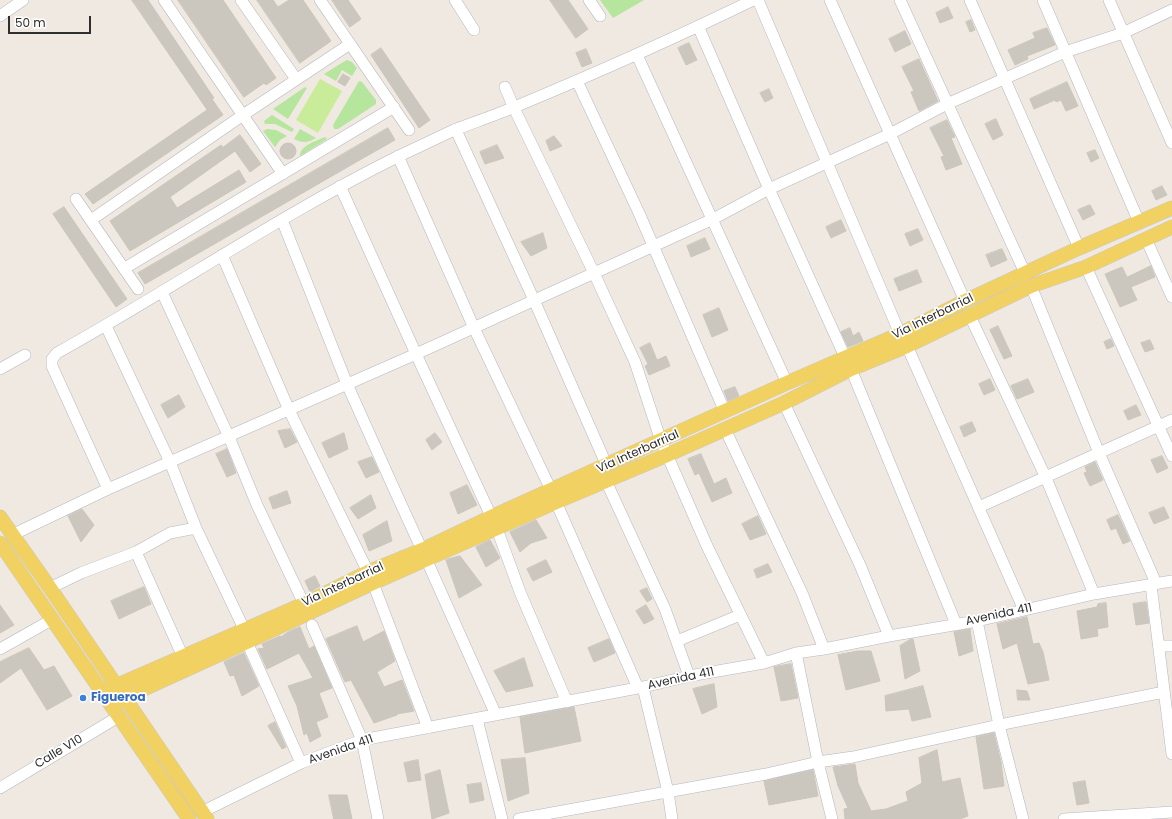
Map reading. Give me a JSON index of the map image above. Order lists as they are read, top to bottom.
{
  "streets": {
    "main road": ["Vía Interbarrial"],
    "street": ["Avenida 411", "Calle V10"]
  },
  "places": ["Figueroa"],
  "scale_bar": "50 m"
}
